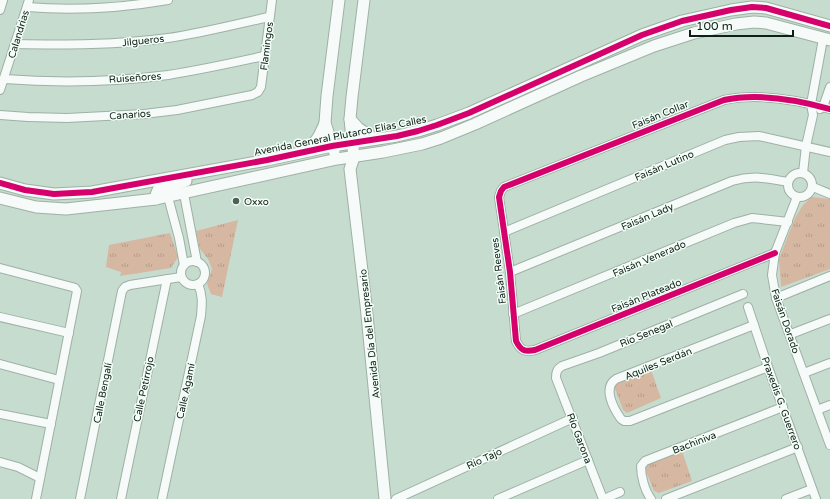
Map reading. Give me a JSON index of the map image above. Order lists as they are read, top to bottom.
{
  "streets": {
    "street": [
      "Calandrias",
      "Jilgueros",
      "Flamingos",
      "Ruiseñores",
      "Canarios",
      "Faisán Collar",
      "Avenida General Plutarco Elías Calles",
      "Faisán Lutino",
      "Faisán Lady",
      "Faisán Venerado",
      "Faisán Reeves",
      "Faisán Plateado",
      "Faisán Dorado",
      "Río Senegal",
      "Avenida Día del Empresario",
      "Aquiles Serdán",
      "Calle Petirrojo",
      "Calle Agamí",
      "Calle Bengalí",
      "Praxedis G. Guerrero",
      "Río Garona",
      "Bachiniva",
      "Río Tajo"
    ]
  },
  "crossings": [
    ["Calandrias", "Jilgueros"],
    ["Calandrias", "Ruiseñores"],
    ["Jilgueros", "Flamingos"],
    ["Flamingos", "Ruiseñores"],
    ["Flamingos", "Canarios"],
    ["Faisán Collar", "Faisán Reeves"],
    ["Avenida General Plutarco Elías Calles", "Avenida Día del Empresario"],
    ["Faisán Lutino", "Faisán Reeves"],
    ["Faisán Lady", "Faisán Reeves"],
    ["Faisán Lady", "Faisán Dorado"],
    ["Faisán Venerado", "Faisán Reeves"],
    ["Faisán Venerado", "Faisán Dorado"],
    ["Faisán Reeves", "Faisán Plateado"],
    ["Faisán Plateado", "Faisán Dorado"],
    ["Río Senegal", "Río Garona"],
    ["Aquiles Serdán", "Praxedis G. Guerrero"],
    ["Calle Petirrojo", "Calle Bengalí"],
    ["Praxedis G. Guerrero", "Bachiniva"],
    ["Río Garona", "Río Tajo"]
  ],
  "places": ["Oxxo"],
  "scale_bar": "100 m"
}
